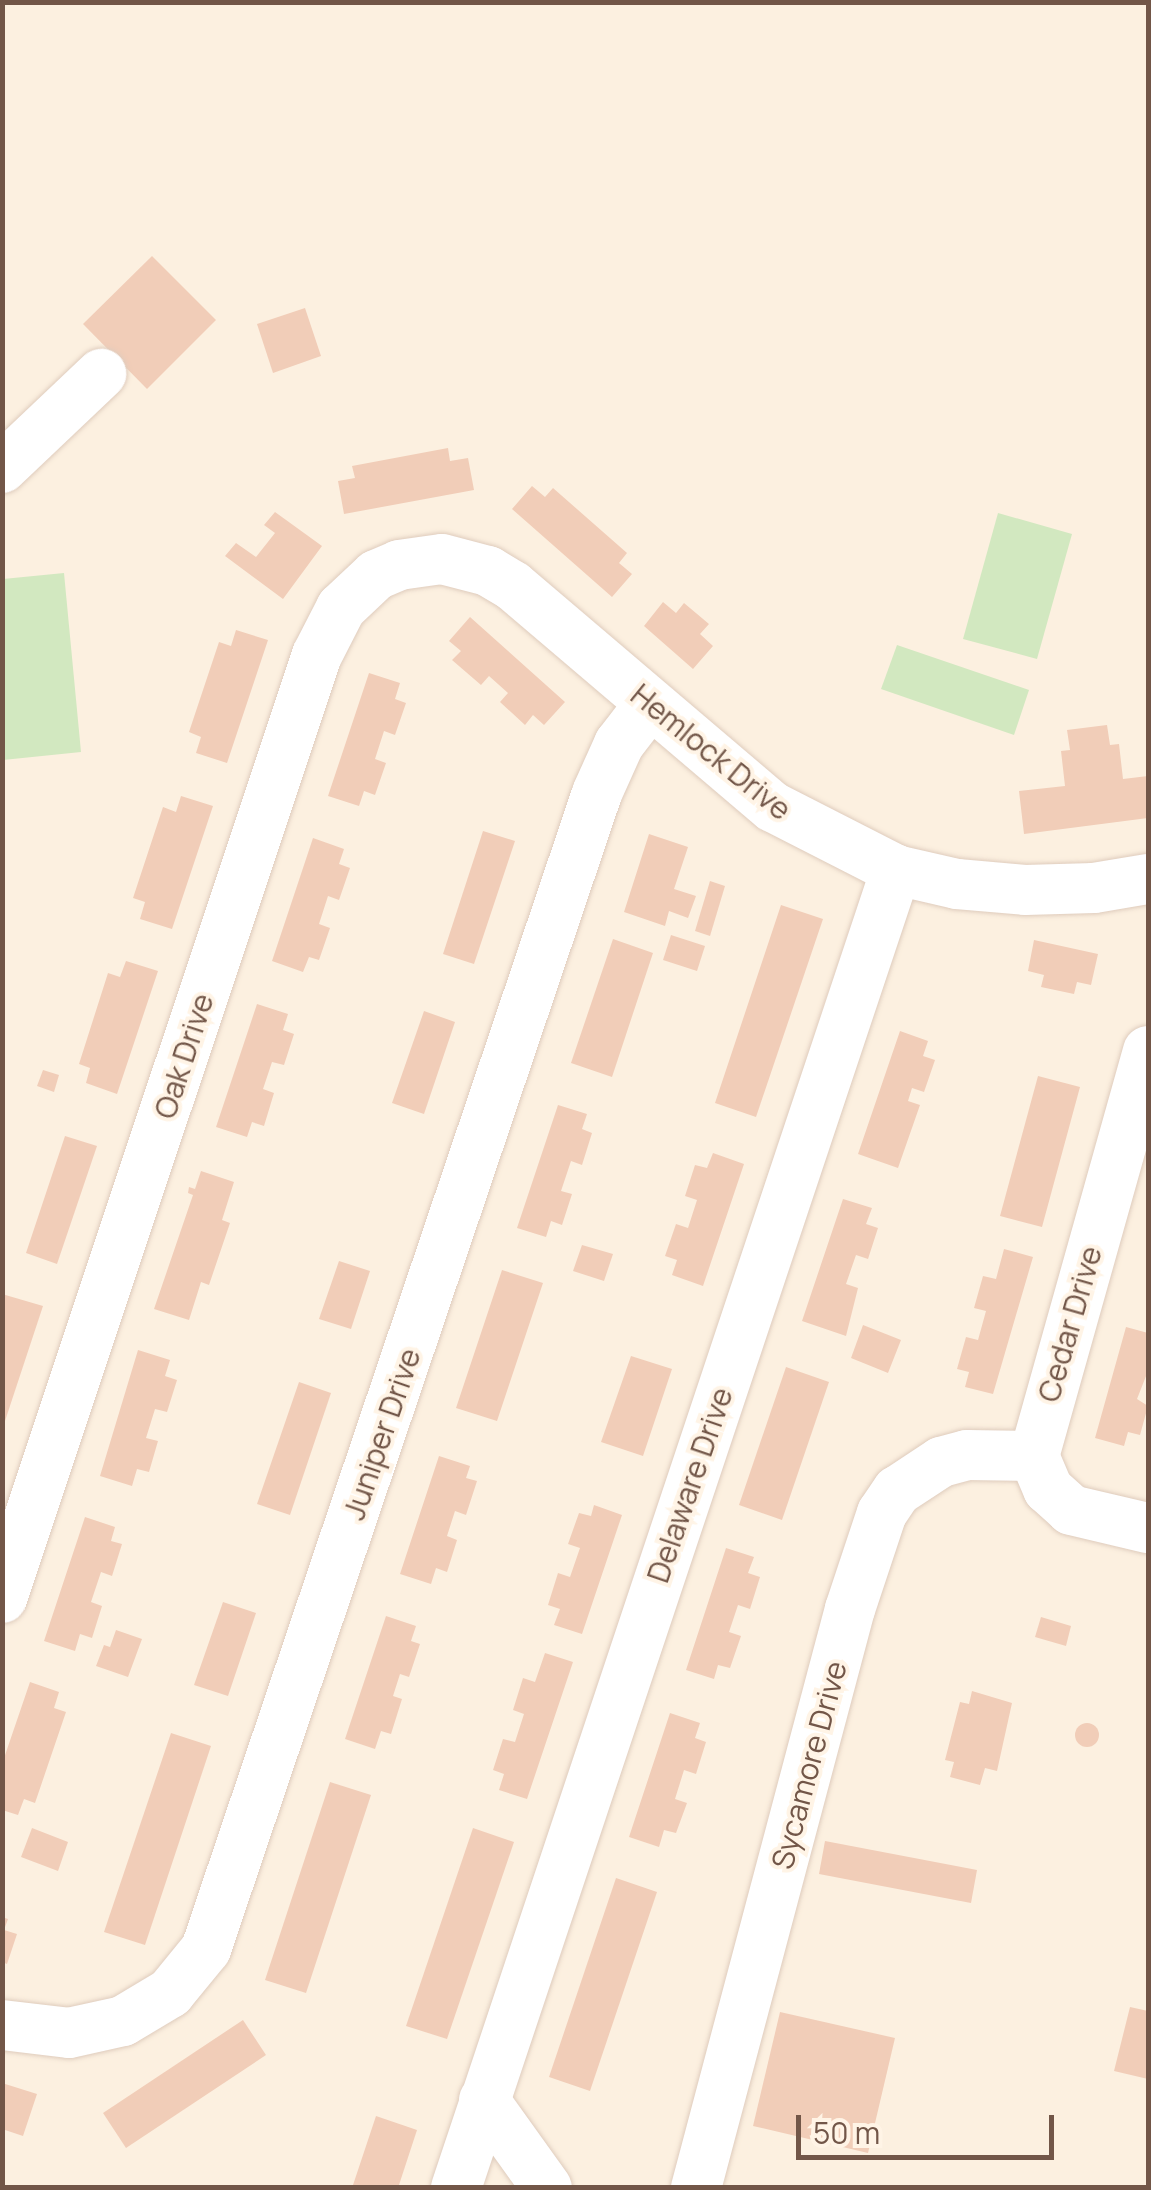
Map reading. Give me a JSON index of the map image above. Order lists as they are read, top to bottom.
{
  "streets": {
    "street": [
      "Hemlock Drive",
      "Oak Drive",
      "Cedar Drive",
      "Juniper Drive",
      "Delaware Drive",
      "Sycamore Drive"
    ]
  },
  "crossings": [
    ["Hemlock Drive", "Oak Drive"],
    ["Hemlock Drive", "Juniper Drive"],
    ["Hemlock Drive", "Delaware Drive"],
    ["Cedar Drive", "Sycamore Drive"]
  ],
  "scale_bar": "50 m"
}
